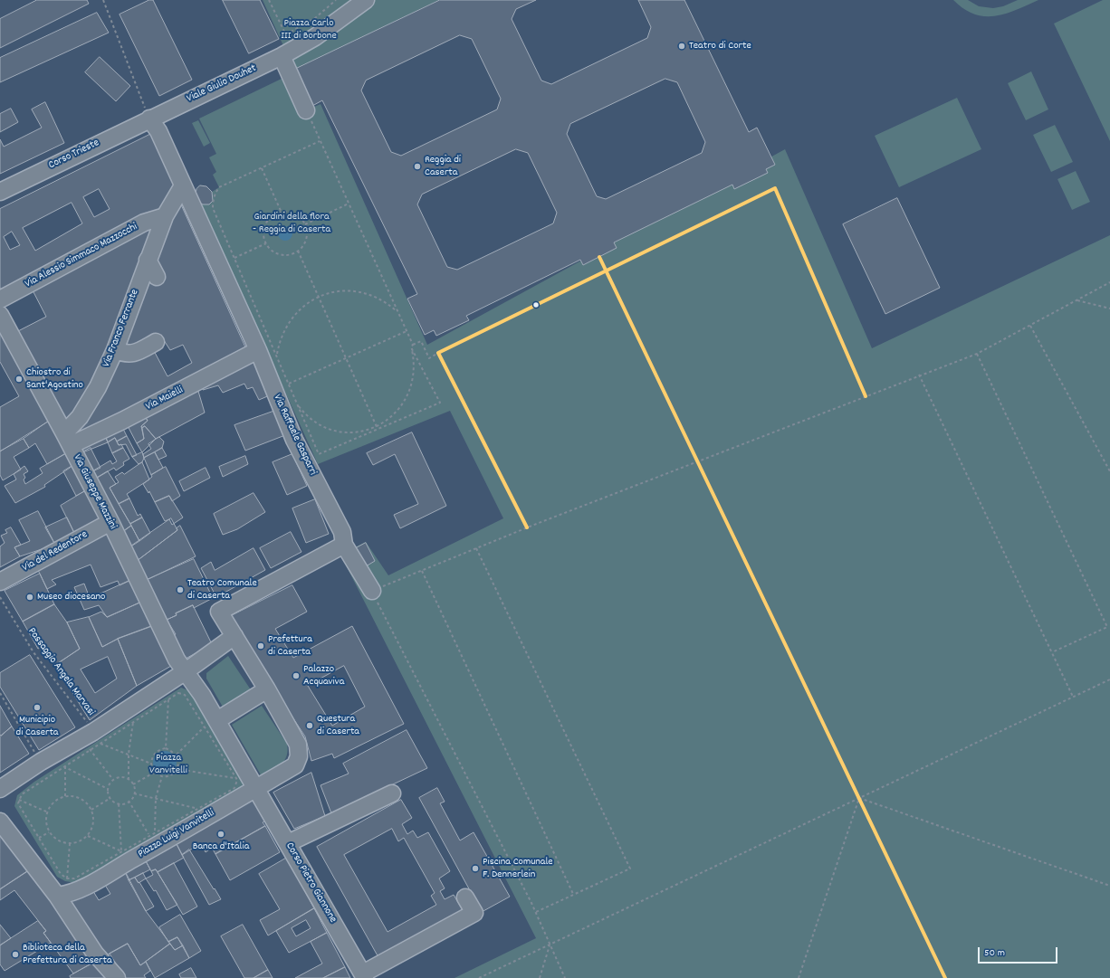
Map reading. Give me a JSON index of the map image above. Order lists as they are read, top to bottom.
{
  "streets": {
    "street": [
      "Viale Giulio Douhet",
      "Corso Trieste",
      "Via Alessio Simmaco Mazzocchi",
      "Via Franco Ferrante",
      "Via Maielli",
      "Via Raffaele Gasparri",
      "Via Giuseppe Mazzini",
      "Via del Redentore",
      "Piazza Luigi Vanvitelli",
      "Corso Pietro Giannone"
    ],
    "path": ["Passaggio Angela Marvasi"]
  },
  "crossings": [
    ["Viale Giulio Douhet", "Corso Trieste"],
    ["Viale Giulio Douhet", "Via Raffaele Gasparri"],
    ["Corso Trieste", "Via Raffaele Gasparri"],
    ["Via Alessio Simmaco Mazzocchi", "Via Franco Ferrante"],
    ["Via Franco Ferrante", "Via Maielli"],
    ["Via Franco Ferrante", "Via Raffaele Gasparri"],
    ["Via Franco Ferrante", "Via Giuseppe Mazzini"],
    ["Via Maielli", "Via Raffaele Gasparri"],
    ["Via Maielli", "Via Giuseppe Mazzini"],
    ["Via Giuseppe Mazzini", "Via del Redentore"],
    ["Piazza Luigi Vanvitelli", "Corso Pietro Giannone"]
  ],
  "parks": ["Piazza Carlo III di Borbone", "Giardini della flora - Reggia di Caserta", "Piazza Vanvitelli"],
  "places": [
    "Teatro di Corte",
    "Reggia di Caserta",
    "Chiostro di Sant'Agostino",
    "Teatro Comunale di Caserta",
    "Museo diocesano",
    "Prefettura di Caserta",
    "Palazzo Acquaviva",
    "Municipio di Caserta",
    "Questura di Caserta",
    "Banca d'Italia",
    "Piscina Comunale F. Dennerlein",
    "Biblioteca della Prefettura di Caserta"
  ],
  "scale_bar": "50 m"
}
